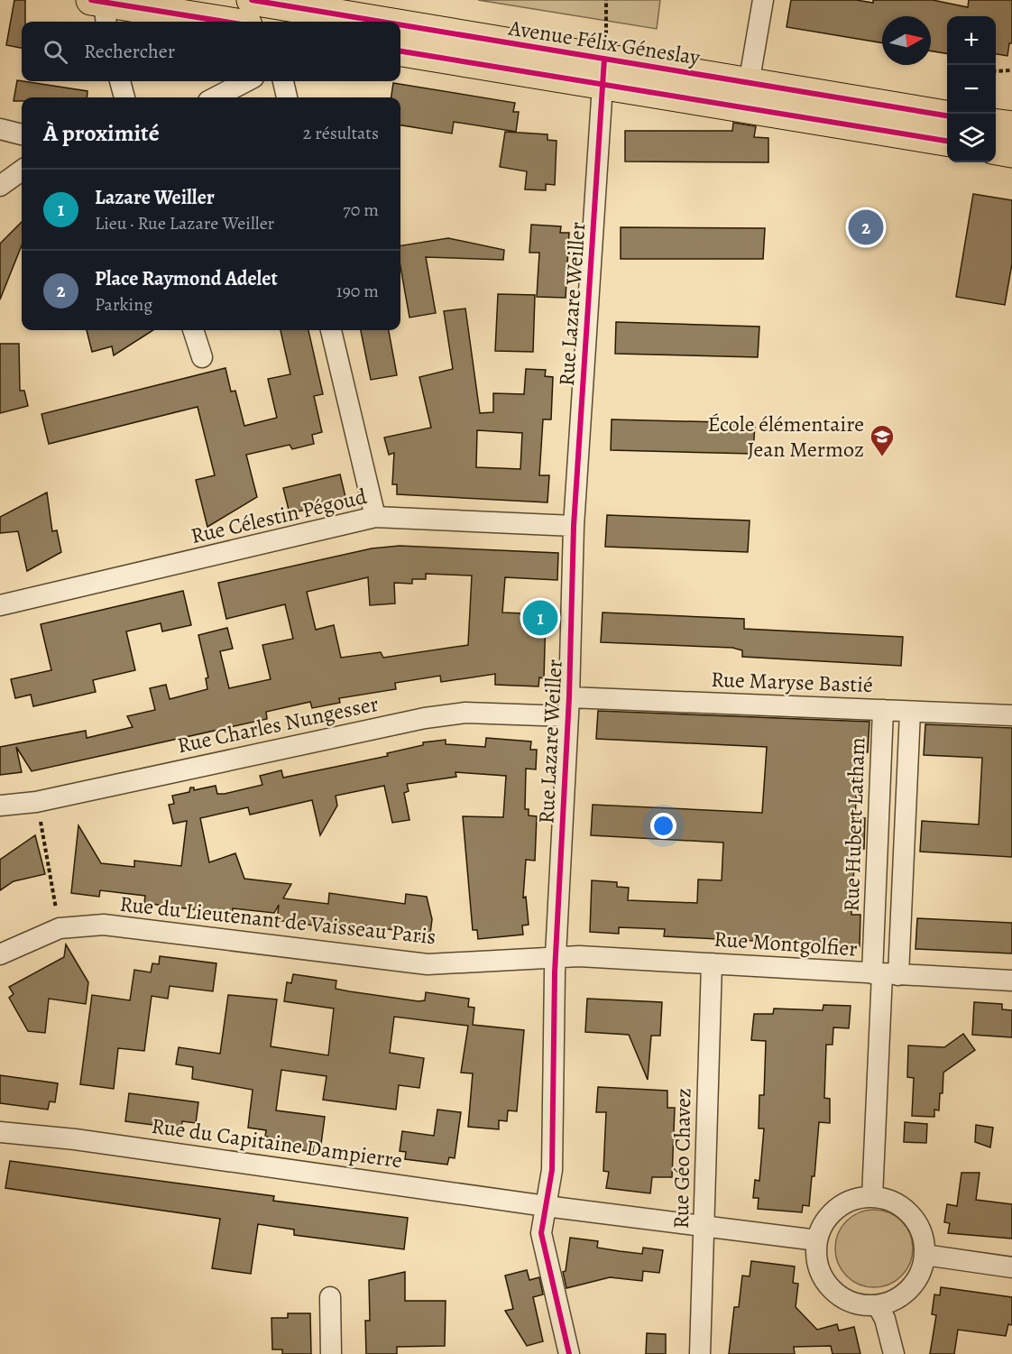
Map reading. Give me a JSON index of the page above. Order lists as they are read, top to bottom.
{
  "streets": {
    "main road": ["Avenue Félix Géneslay"],
    "street": [
      "Rue Lazare Weiller",
      "Rue Célestin Pégoud",
      "Rue Maryse Bastié",
      "Rue Charles Nungesser",
      "Rue Hubert Latham",
      "Rue du Lieutenant de Vaisseau Paris",
      "Rue Montgolfier",
      "Rue du Capitaine Dampierre",
      "Rue Géo Chavez"
    ]
  },
  "crossings": [
    ["Avenue Félix Géneslay", "Rue Lazare Weiller"],
    ["Rue Lazare Weiller", "Rue Célestin Pégoud"],
    ["Rue Lazare Weiller", "Rue Maryse Bastié"],
    ["Rue Lazare Weiller", "Rue Charles Nungesser"],
    ["Rue Lazare Weiller", "Rue du Lieutenant de Vaisseau Paris"],
    ["Rue Lazare Weiller", "Rue Montgolfier"],
    ["Rue Lazare Weiller", "Rue du Capitaine Dampierre"],
    ["Rue Maryse Bastié", "Rue Charles Nungesser"],
    ["Rue Maryse Bastié", "Rue Hubert Latham"],
    ["Rue Hubert Latham", "Rue Montgolfier"],
    ["Rue Hubert Latham", "Rue du Capitaine Dampierre"],
    ["Rue du Lieutenant de Vaisseau Paris", "Rue Montgolfier"],
    ["Rue Montgolfier", "Rue Géo Chavez"],
    ["Rue du Capitaine Dampierre", "Rue Géo Chavez"]
  ],
  "places": {
    "school or university": ["École élémentaire Jean Mermoz"]
  },
  "north": "right",
  "page": {
    "map_buttons": ["+", "−"],
    "search": "Rechercher",
    "heading": ["À proximité", "2 résultats"],
    "list": [
      {
        "mark": "1",
        "name": "Lazare Weiller",
        "note": "Lieu · Rue Lazare Weiller",
        "value": "70 m"
      },
      {
        "mark": "2",
        "name": "Place Raymond Adelet",
        "note": "Parking",
        "value": "190 m"
      }
    ],
    "pins": ["2", "1"]
  }
}
